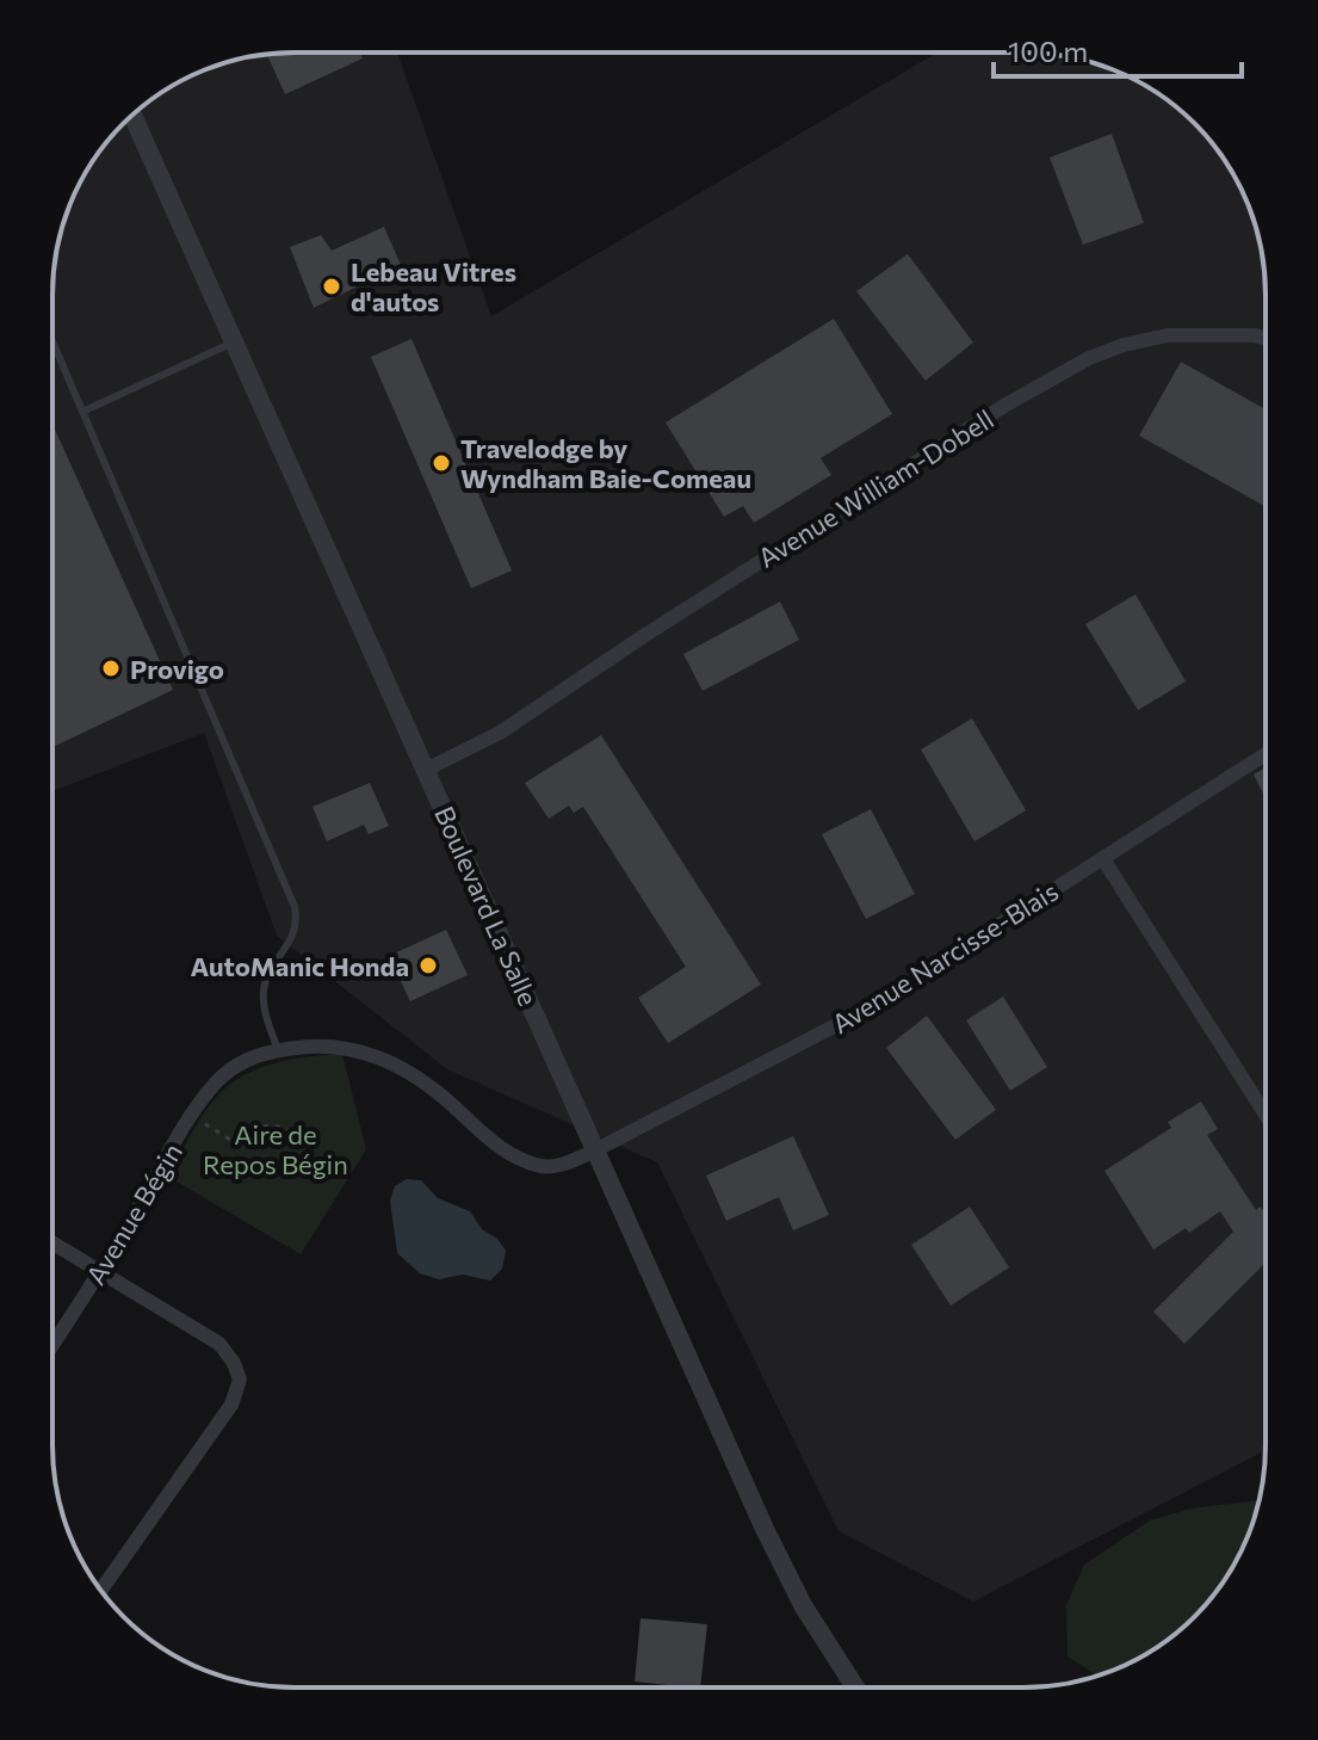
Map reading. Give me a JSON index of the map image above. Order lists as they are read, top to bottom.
{
  "streets": {
    "street": [
      "Avenue William-Dobell",
      "Boulevard La Salle",
      "Avenue Narcisse-Blais",
      "Avenue Bégin"
    ]
  },
  "crossings": [
    ["Avenue William-Dobell", "Boulevard La Salle"],
    ["Boulevard La Salle", "Avenue Narcisse-Blais"],
    ["Boulevard La Salle", "Avenue Bégin"],
    ["Avenue Narcisse-Blais", "Avenue Bégin"]
  ],
  "parks": ["Aire de Repos Bégin"],
  "places": [
    "Lebeau Vitres d'autos",
    "Travelodge by Wyndham Baie-Comeau",
    "Provigo",
    "AutoManic Honda"
  ],
  "scale_bar": "100 m"
}
